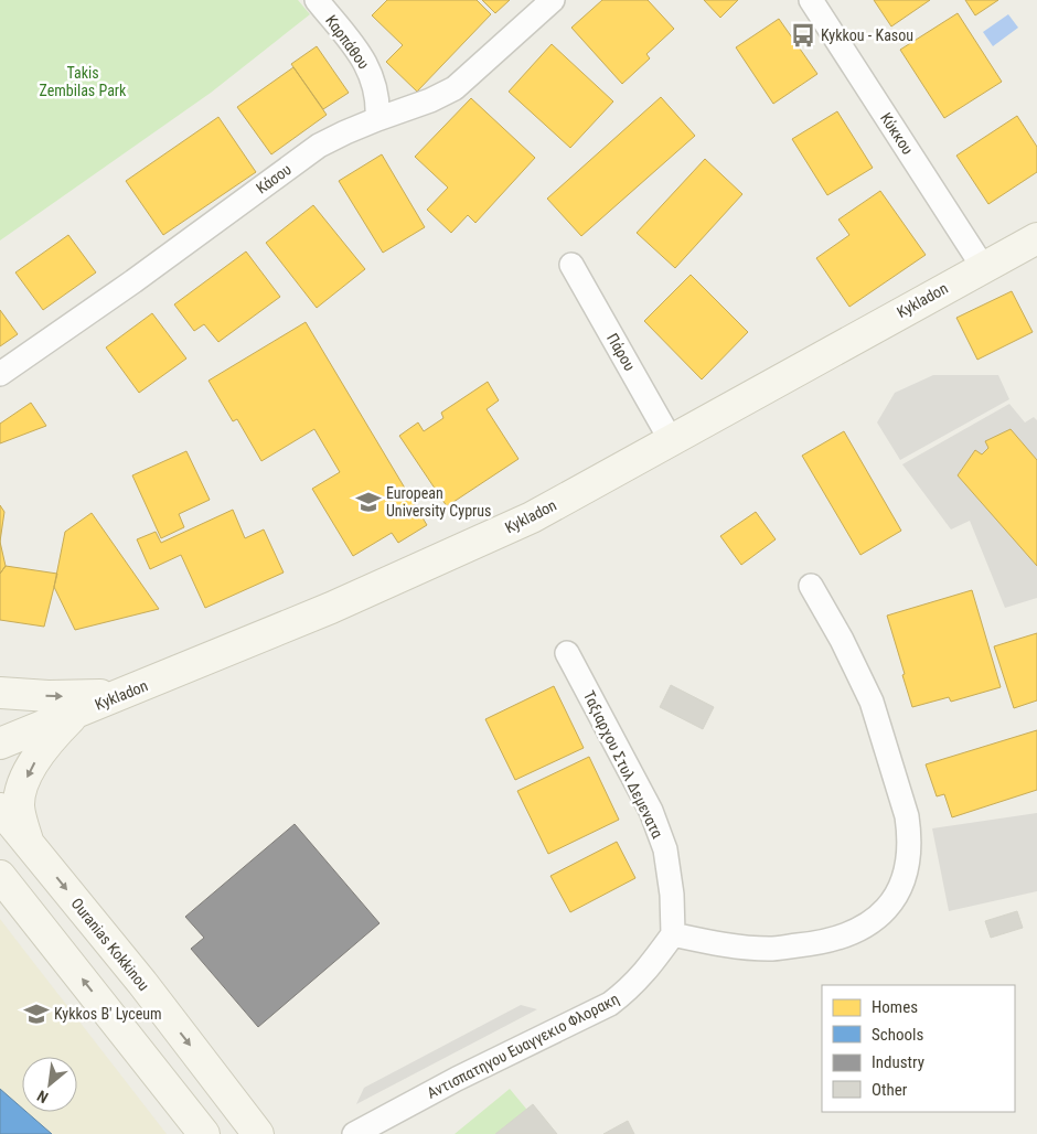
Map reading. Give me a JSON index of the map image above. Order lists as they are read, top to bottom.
{
  "streets": {
    "main road": ["Kykladon", "Ouranias Kokkinou"],
    "street": [
      "Καρπάθου",
      "Κύκκου",
      "Κάσου",
      "Πάρου",
      "Ταξιαρχου Στυλ Δεμενατα",
      "Αντισπατηγου Ευαγγεκιο Φλορακη"
    ]
  },
  "crossings": [
    ["Καρπάθου", "Κάσου"],
    ["Κύκκου", "Kykladon"],
    ["Kykladon", "Πάρου"],
    ["Ταξιαρχου Στυλ Δεμενατα", "Αντισπατηγου Ευαγγεκιο Φλορακη"]
  ],
  "parks": ["Takis Zembilas Park"],
  "places": {
    "bus stop": ["Kykkou - Kasou"],
    "school or university": ["European University Cyprus", "Kykkos B' Lyceum"]
  },
  "legend": [
    "Homes",
    "Schools",
    "Industry",
    "Other"
  ],
  "north": "bottom left"
}
